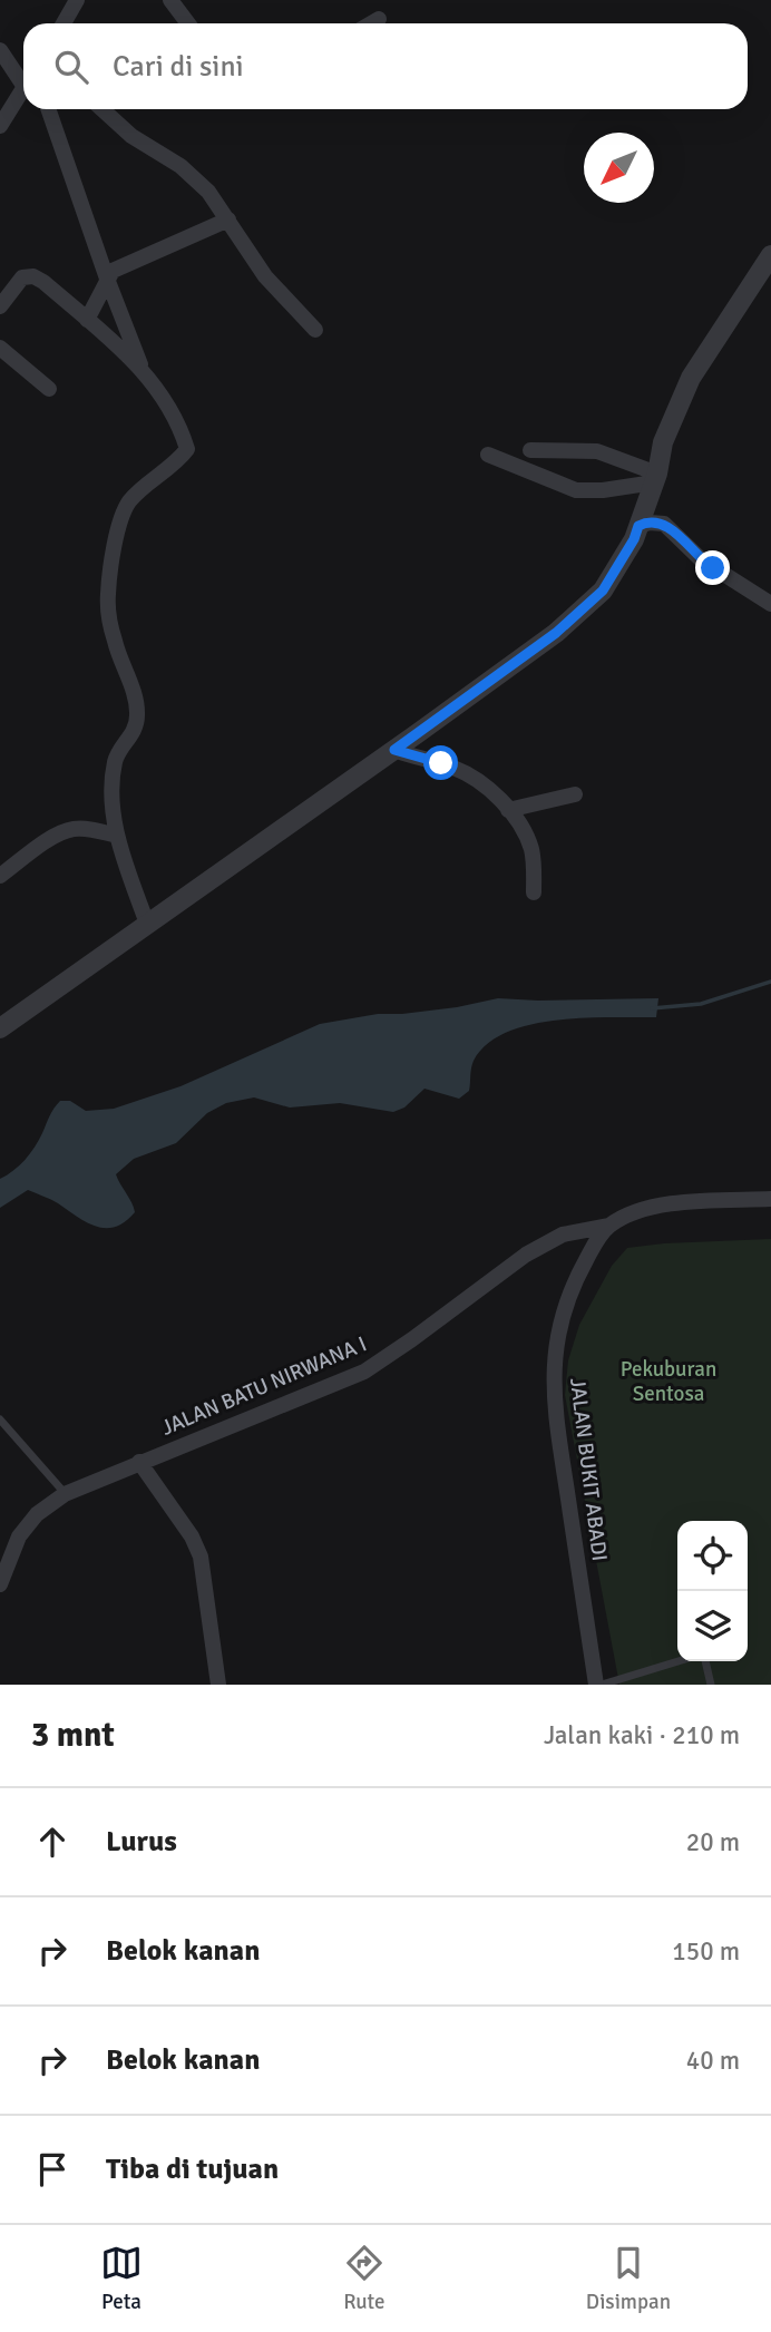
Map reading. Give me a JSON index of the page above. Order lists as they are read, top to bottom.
{
  "streets": {
    "street": ["JALAN BATU NIRWANA I", "JALAN BUKIT ABADI"]
  },
  "crossings": [
    ["JALAN BATU NIRWANA I", "JALAN BUKIT ABADI"]
  ],
  "parks": ["Pekuburan Sentosa"],
  "north": "bottom left",
  "page": {
    "search": "Cari di sini",
    "heading": ["3 mnt", "Jalan kaki · 210 m"],
    "list": [
      ["Lurus", "20 m"],
      ["Belok kanan", "150 m"],
      ["Belok kanan", "40 m"],
      "Tiba di tujuan"
    ],
    "nav": ["Peta", "Rute", "Disimpan"]
  }
}
